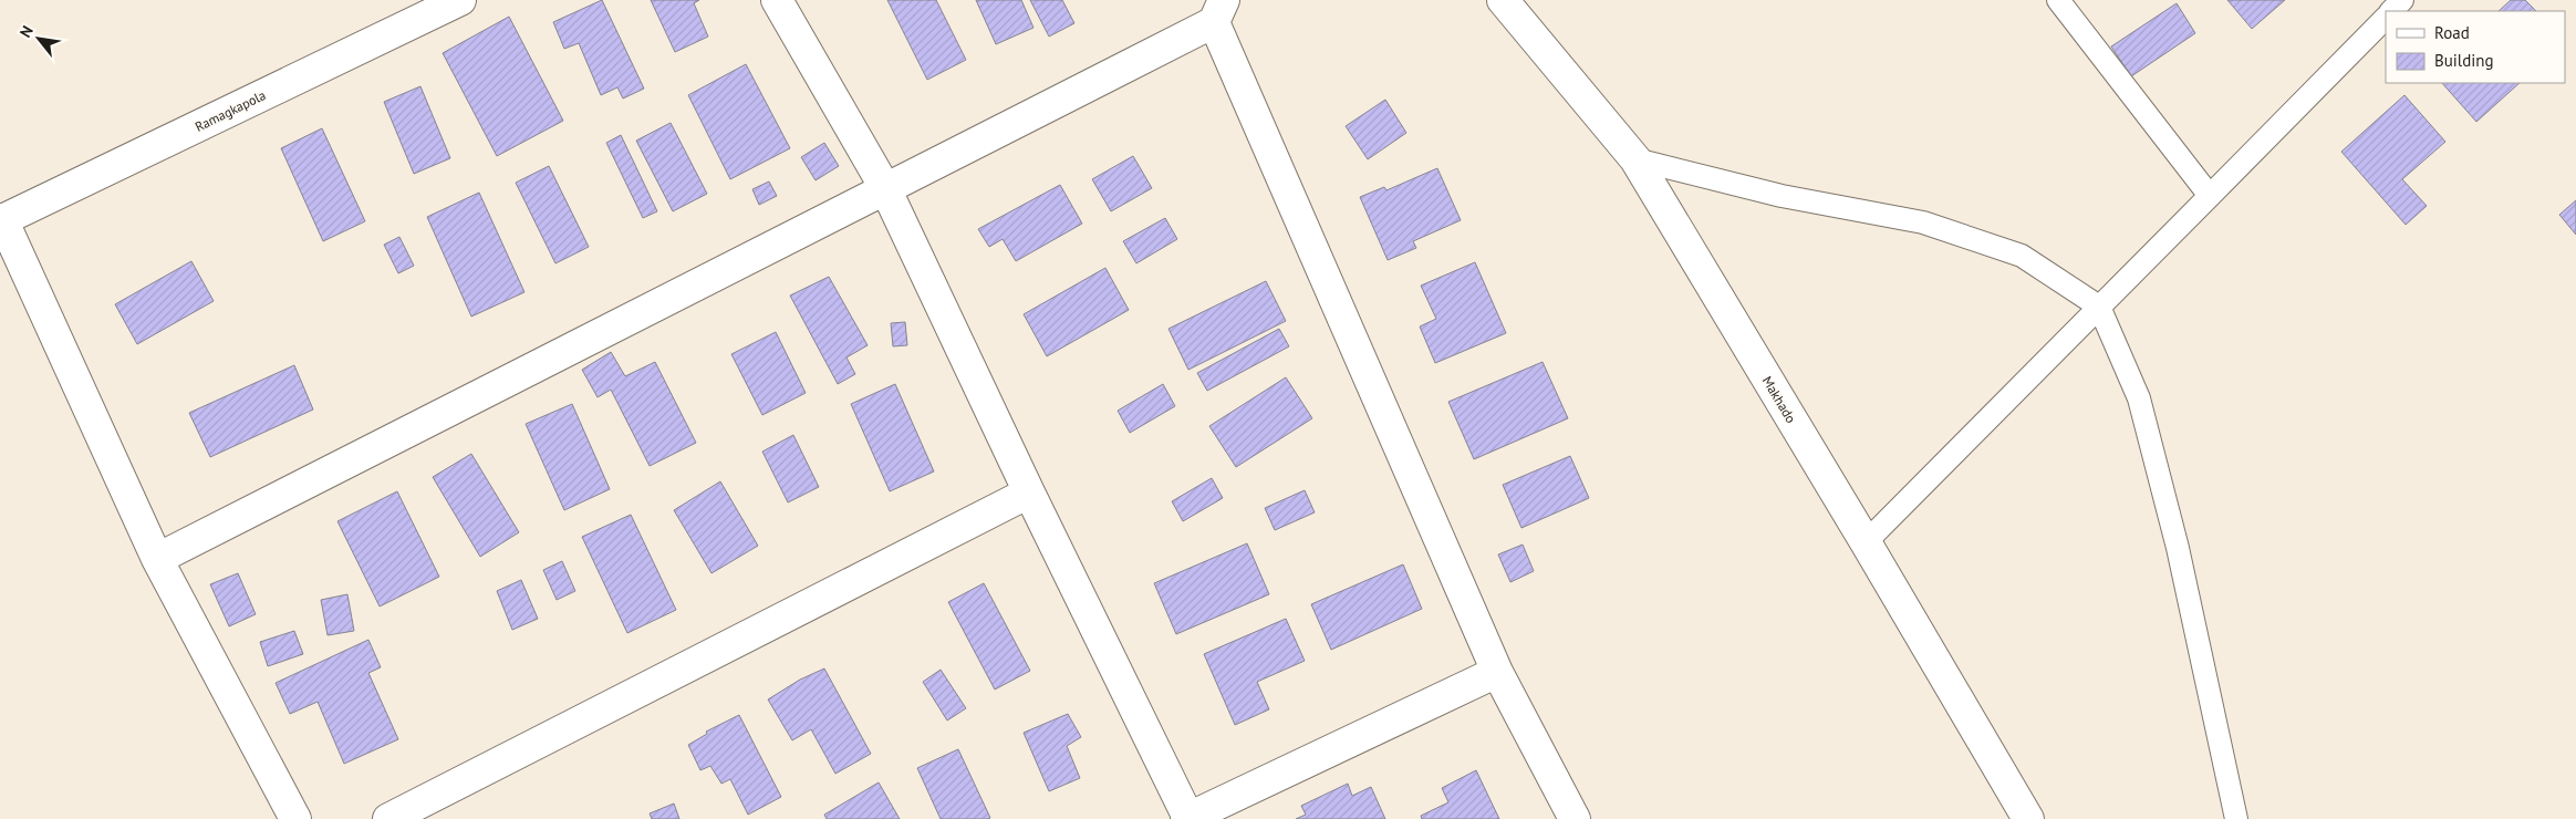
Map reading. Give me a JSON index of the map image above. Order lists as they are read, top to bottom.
{
  "streets": {
    "street": ["Ramagkapola", "Makhado"]
  },
  "legend": ["Road", "Building"],
  "north": "top left"
}
